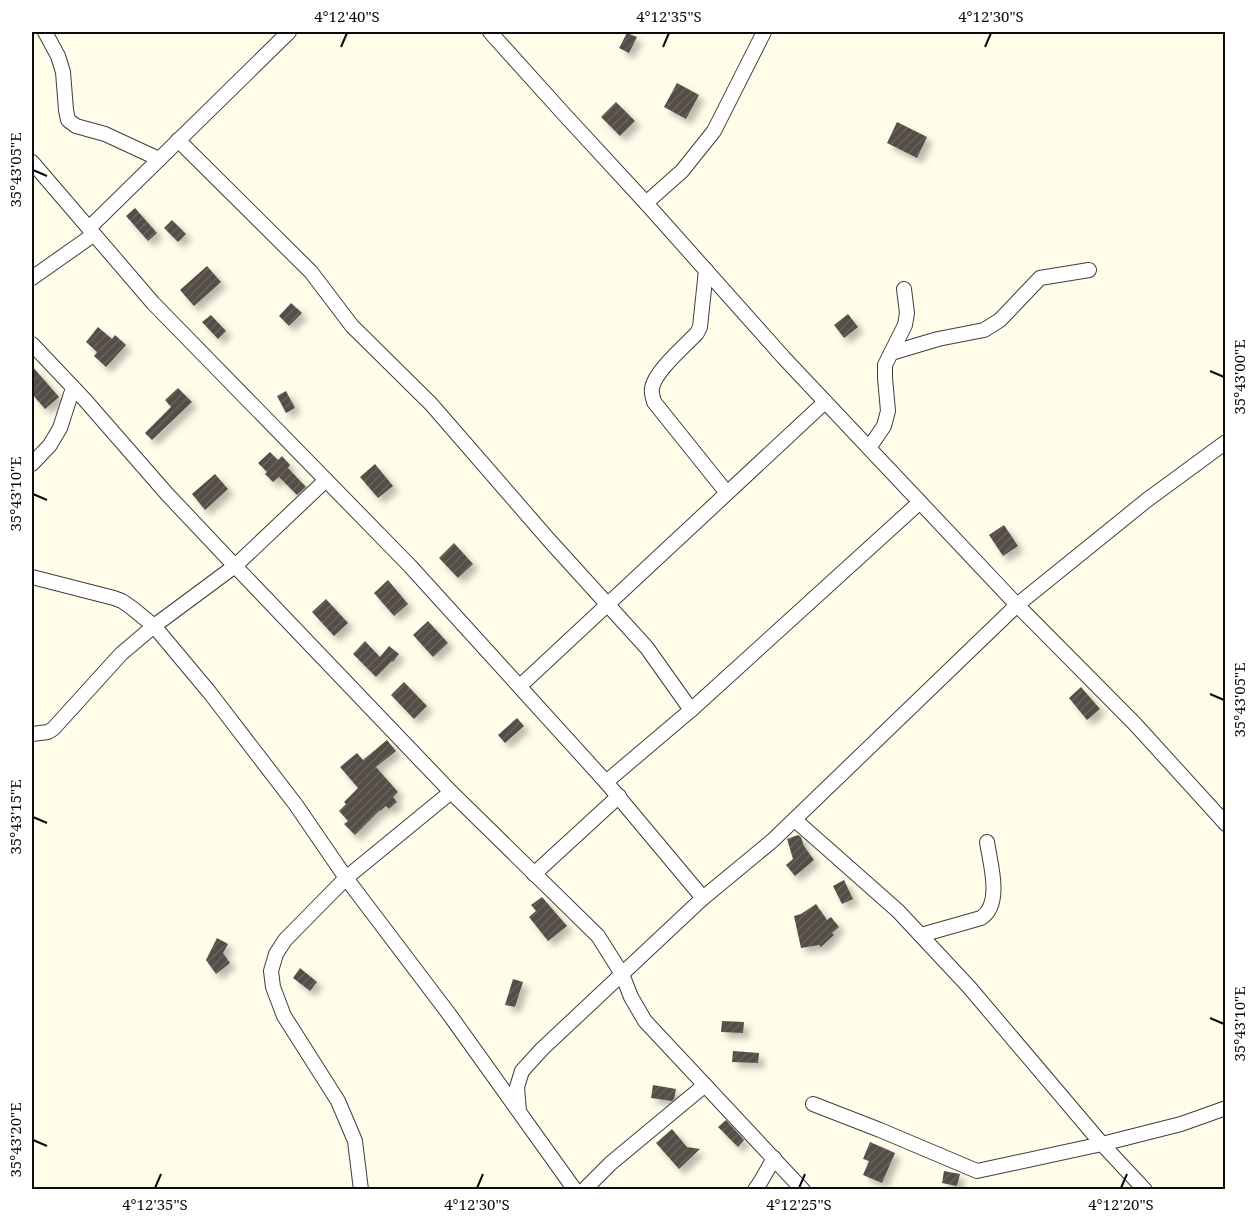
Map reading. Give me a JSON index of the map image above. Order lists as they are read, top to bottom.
{
  "coordinates": [
    "4°12'40\"S",
    "4°12'35\"S",
    "4°12'30\"S",
    "35°43'05\"E",
    "35°43'00\"E",
    "35°43'10\"E",
    "35°43'15\"E",
    "35°43'20\"E",
    "4°12'25\"S",
    "4°12'20\"S"
  ]
}
